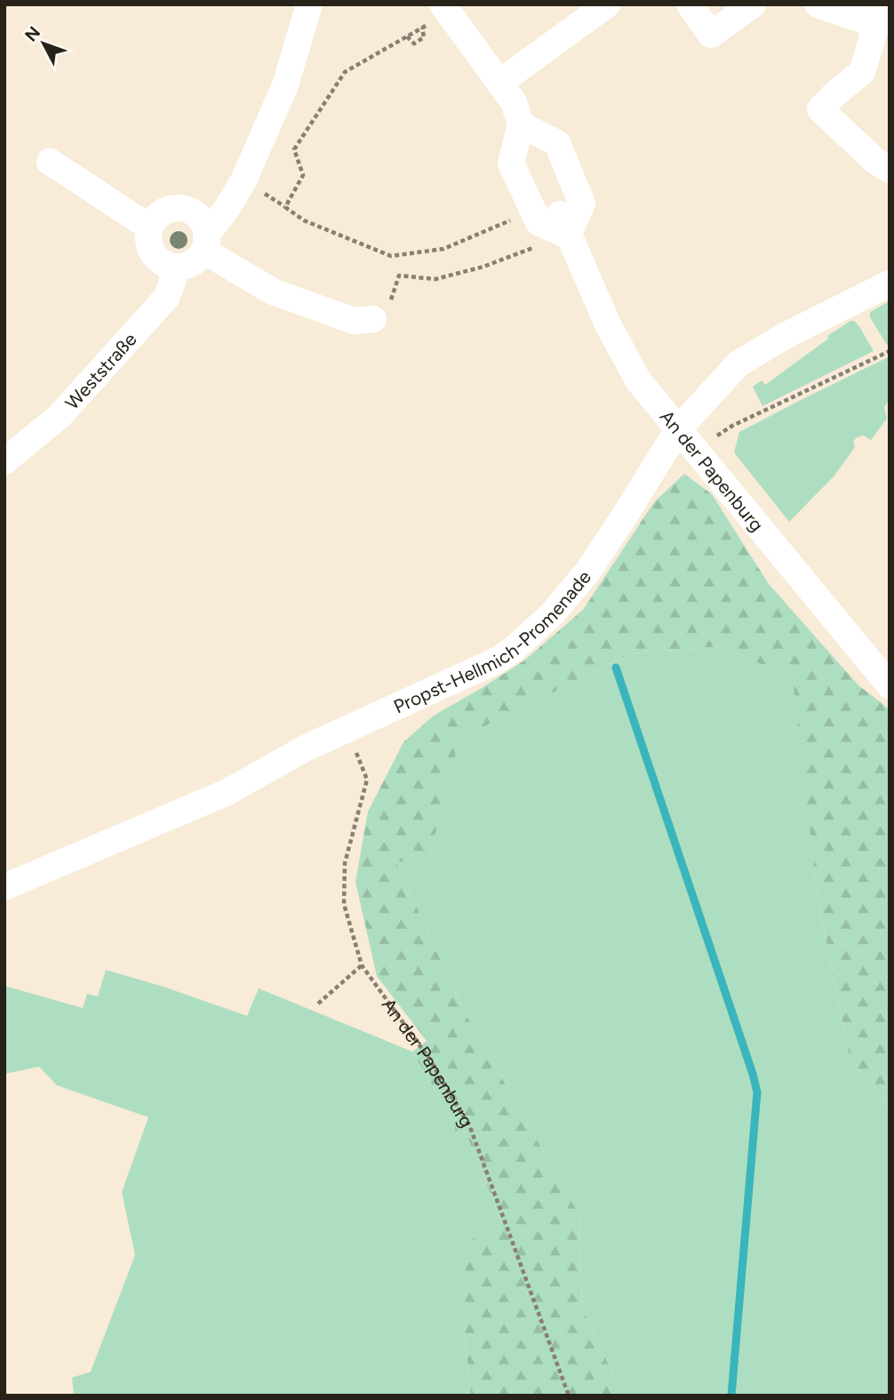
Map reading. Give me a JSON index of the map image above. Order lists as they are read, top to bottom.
{
  "streets": {
    "street": ["Weststraße", "An der Papenburg", "Propst-Hellmich-Promenade"]
  },
  "crossings": [
    ["An der Papenburg", "Propst-Hellmich-Promenade"]
  ],
  "north": "top left"
}
